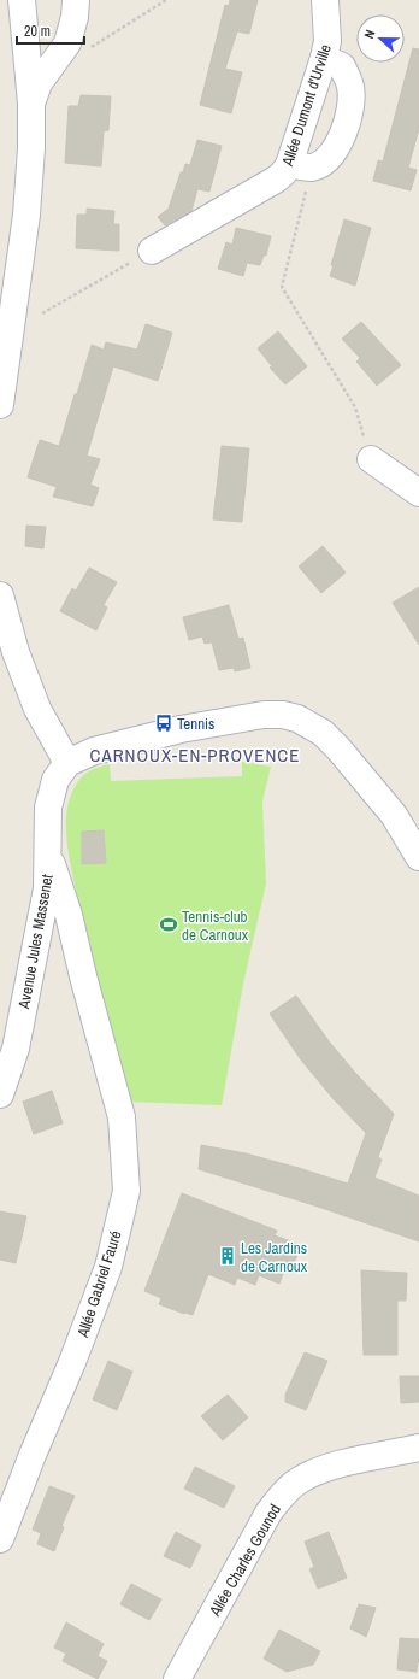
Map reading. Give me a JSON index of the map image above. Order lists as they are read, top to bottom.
{
  "streets": {
    "street": [
      "Allée Dumont d'Urville",
      "Avenue Jules Massenet",
      "Allée Gabriel Fauré",
      "Allée Charles Gounod"
    ]
  },
  "crossings": [
    ["Avenue Jules Massenet", "Allée Gabriel Fauré"]
  ],
  "districts": ["CARNOUX-EN-PROVENCE"],
  "places": {
    "bus stop": ["Tennis"],
    "sports": ["Tennis-club de Carnoux"],
    "building": ["Les Jardins de Carnoux"]
  },
  "scale_bar": "20 m",
  "north": "left"
}
